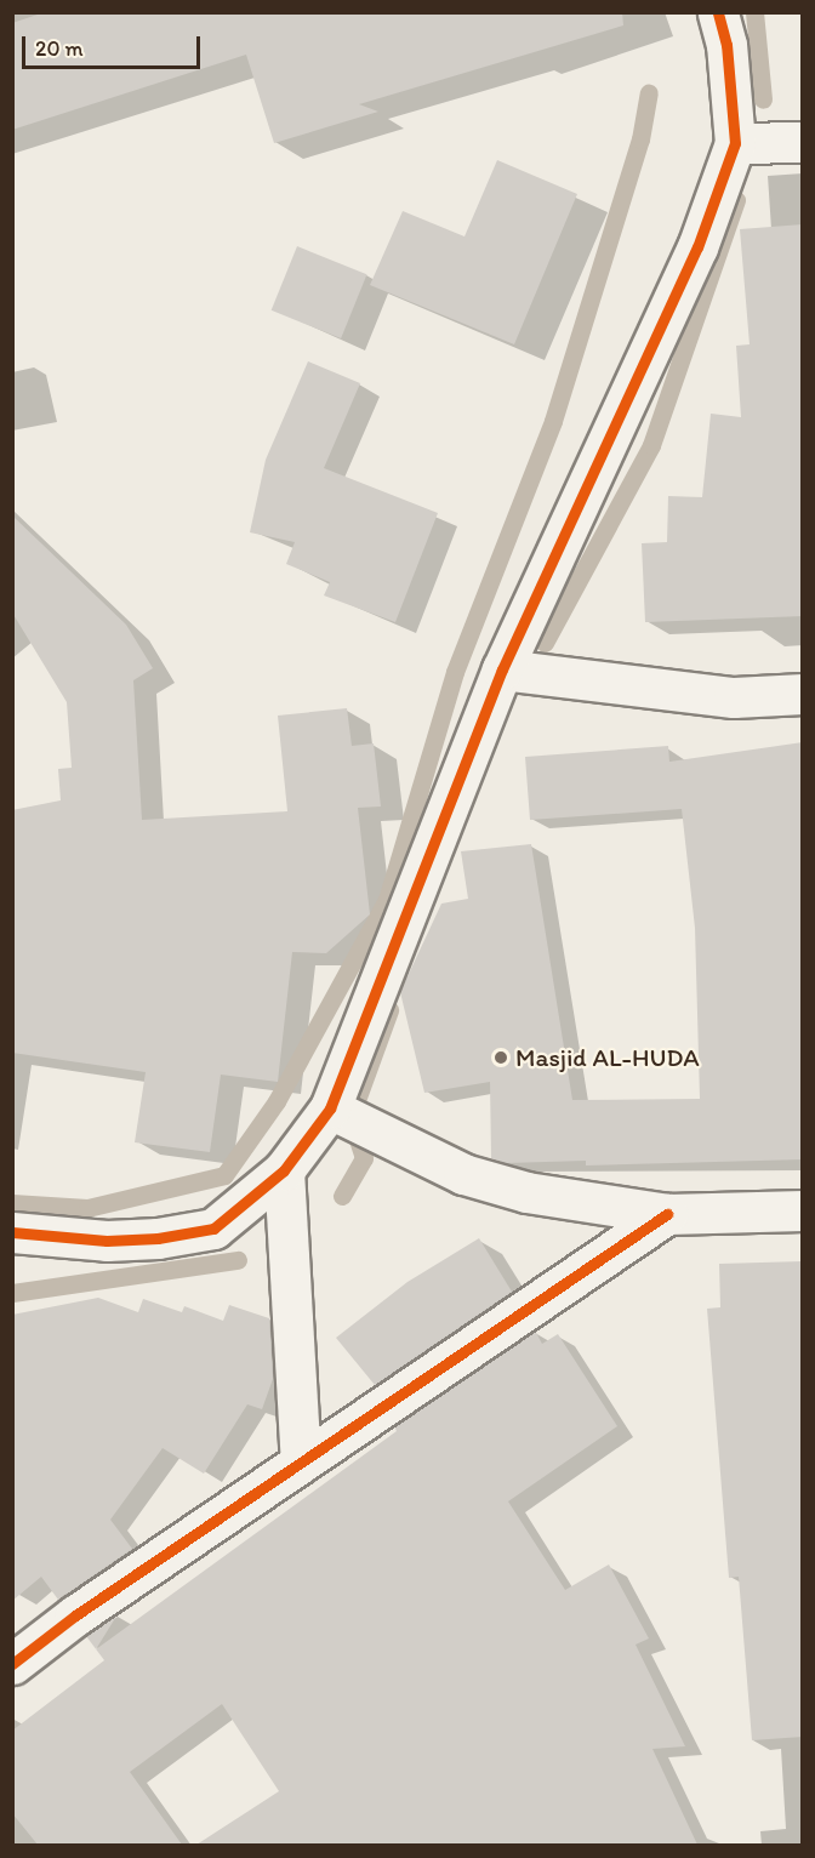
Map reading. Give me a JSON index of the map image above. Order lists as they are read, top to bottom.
{
  "places": ["Masjid AL-HUDA"],
  "scale_bar": "20 m"
}
